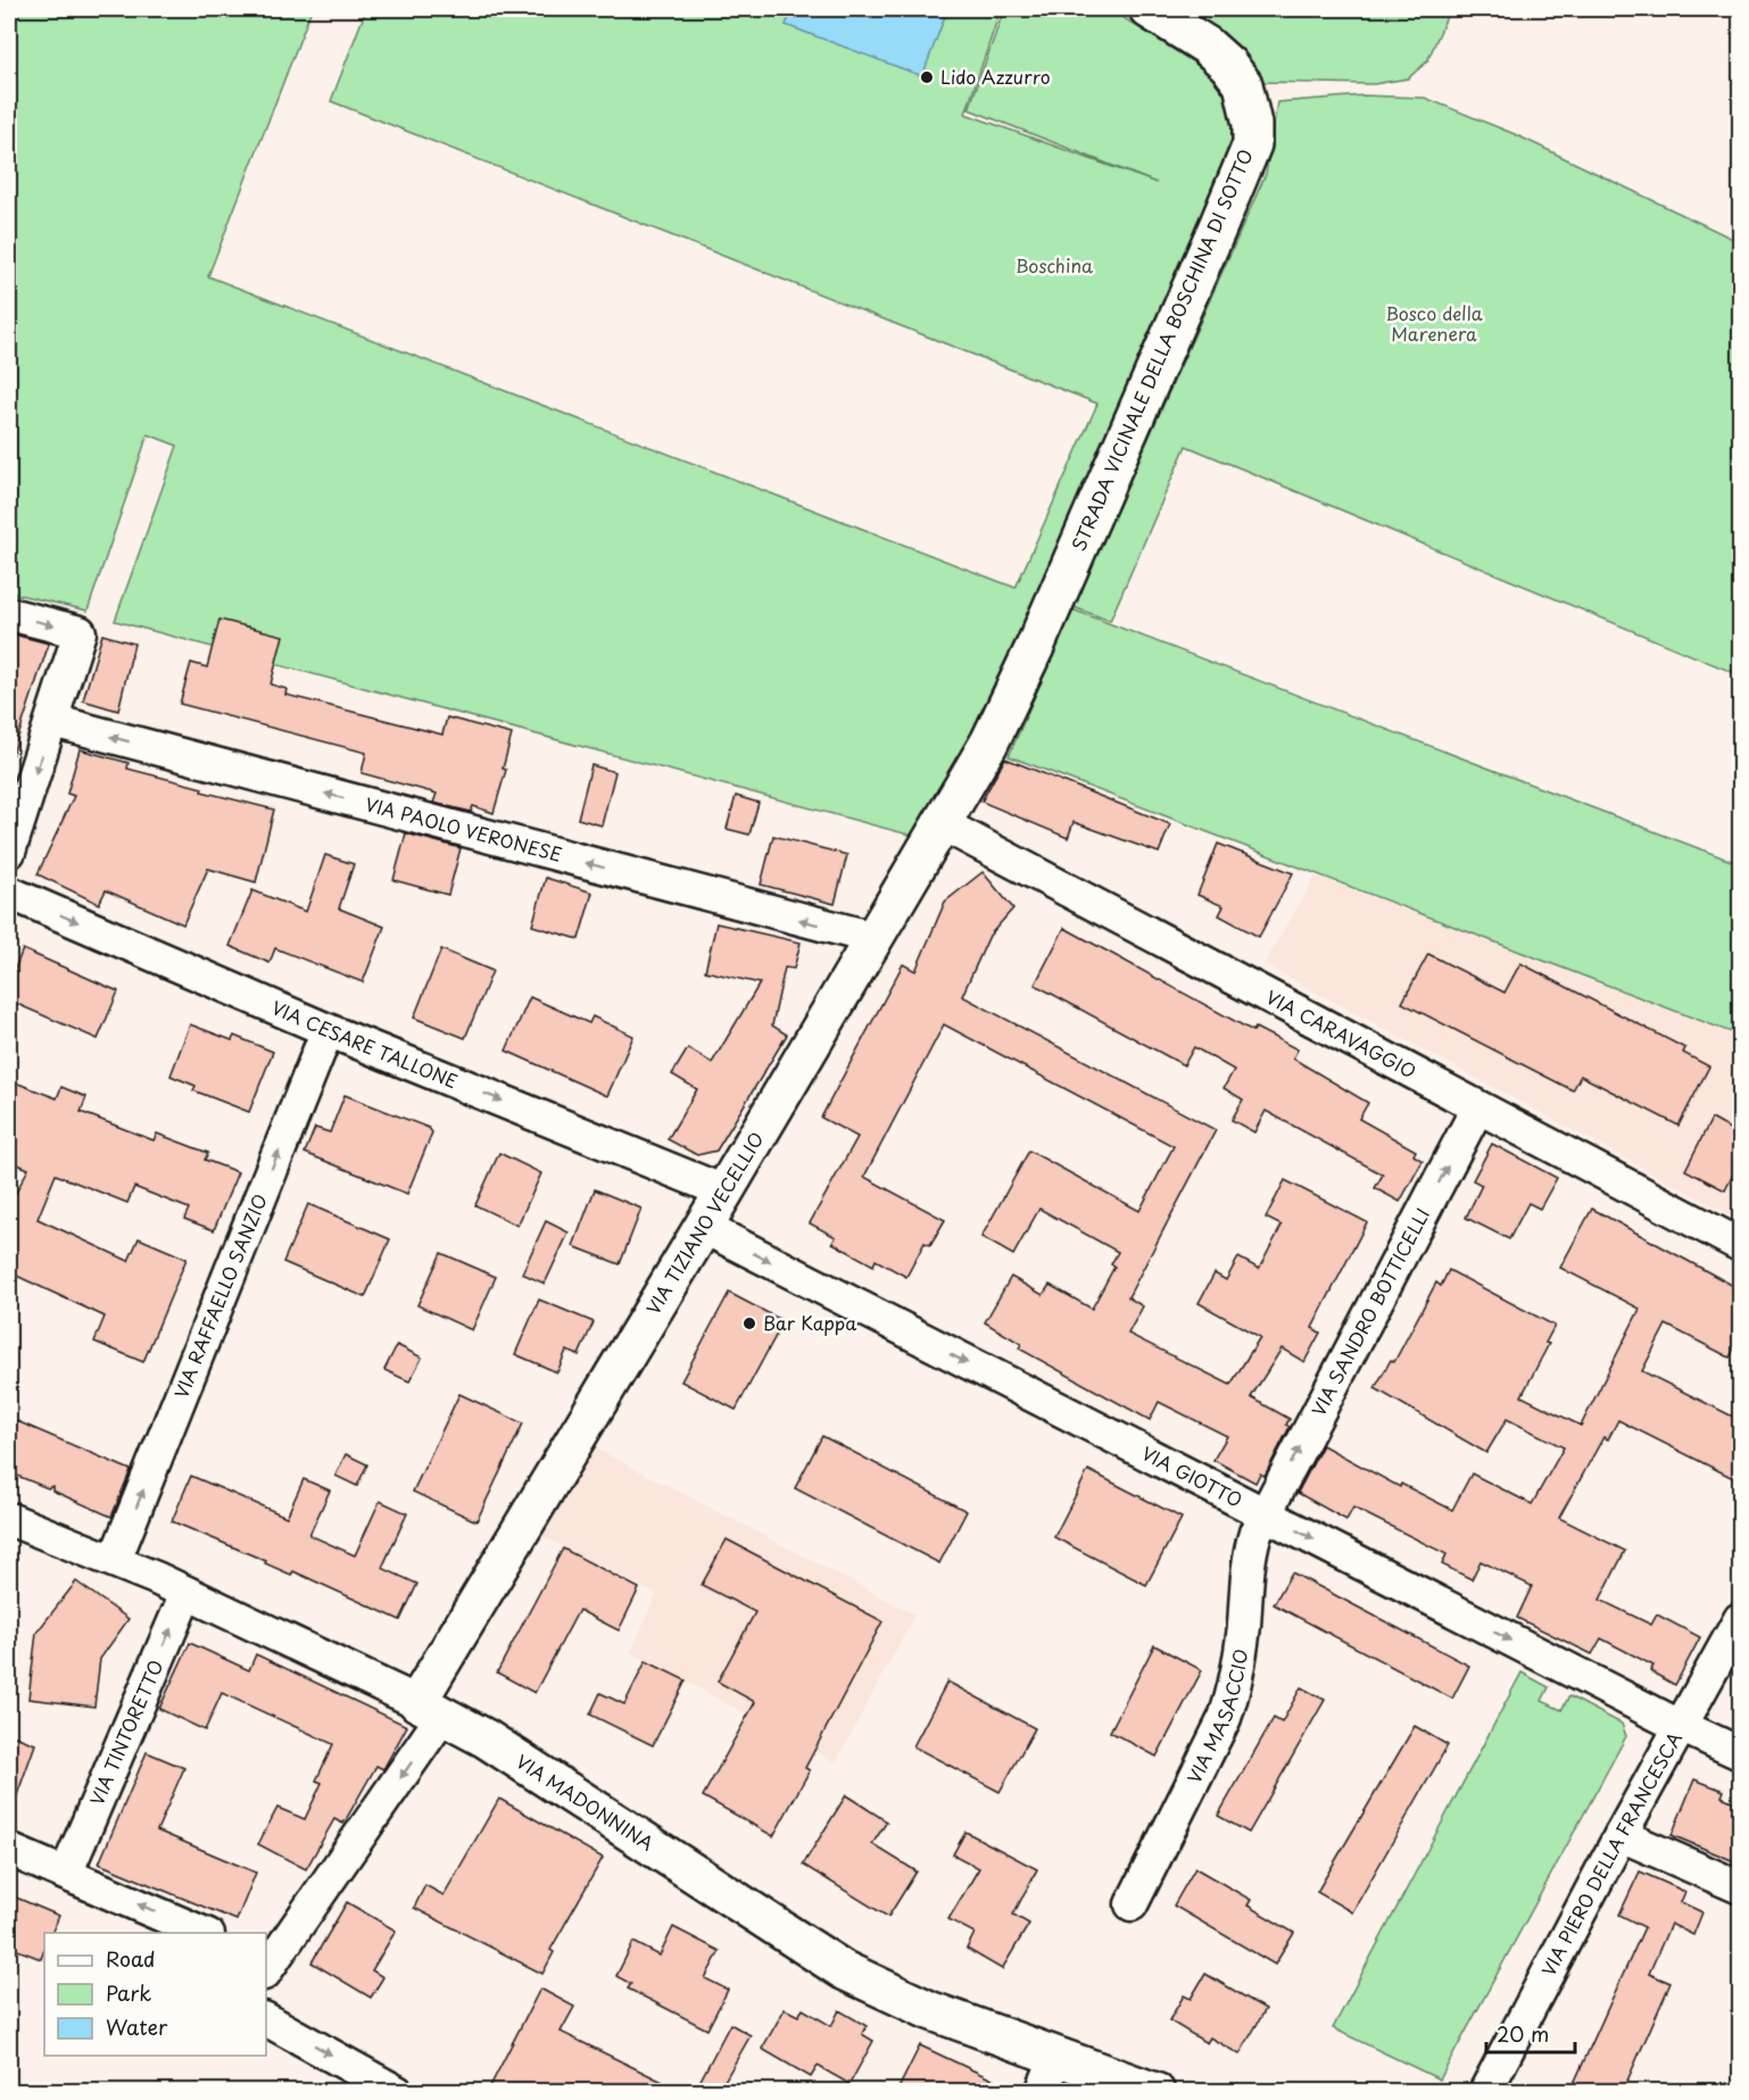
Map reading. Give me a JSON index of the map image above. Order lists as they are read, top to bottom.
{
  "streets": {
    "street": [
      "STRADA VICINALE DELLA BOSCHINA DI SOTTO",
      "VIA PAOLO VERONESE",
      "VIA CARAVAGGIO",
      "VIA CESARE TALLONE",
      "VIA TIZIANO VECELLIO",
      "VIA RAFFAELLO SANZIO",
      "VIA SANDRO BOTTICELLI",
      "VIA GIOTTO",
      "VIA MASACCIO",
      "VIA TINTORETTO",
      "VIA MADONNINA",
      "VIA PIERO DELLA FRANCESCA"
    ]
  },
  "crossings": [
    ["STRADA VICINALE DELLA BOSCHINA DI SOTTO", "VIA TIZIANO VECELLIO"],
    ["VIA PAOLO VERONESE", "VIA TIZIANO VECELLIO"],
    ["VIA CARAVAGGIO", "VIA TIZIANO VECELLIO"],
    ["VIA CARAVAGGIO", "VIA SANDRO BOTTICELLI"],
    ["VIA CESARE TALLONE", "VIA TIZIANO VECELLIO"],
    ["VIA CESARE TALLONE", "VIA RAFFAELLO SANZIO"],
    ["VIA TIZIANO VECELLIO", "VIA GIOTTO"],
    ["VIA TIZIANO VECELLIO", "VIA MADONNINA"],
    ["VIA RAFFAELLO SANZIO", "VIA MADONNINA"],
    ["VIA SANDRO BOTTICELLI", "VIA GIOTTO"],
    ["VIA SANDRO BOTTICELLI", "VIA MASACCIO"],
    ["VIA GIOTTO", "VIA MASACCIO"],
    ["VIA GIOTTO", "VIA PIERO DELLA FRANCESCA"],
    ["VIA TINTORETTO", "VIA MADONNINA"]
  ],
  "one_way": [
    "VIA PAOLO VERONESE",
    "VIA CESARE TALLONE",
    "VIA RAFFAELLO SANZIO",
    "VIA SANDRO BOTTICELLI",
    "VIA GIOTTO"
  ],
  "parks": ["Boschina", "Bosco della Marenera"],
  "places": ["Lido Azzurro", "Bar Kappa"],
  "legend": ["Road", "Park", "Water"],
  "scale_bar": "20 m"
}
